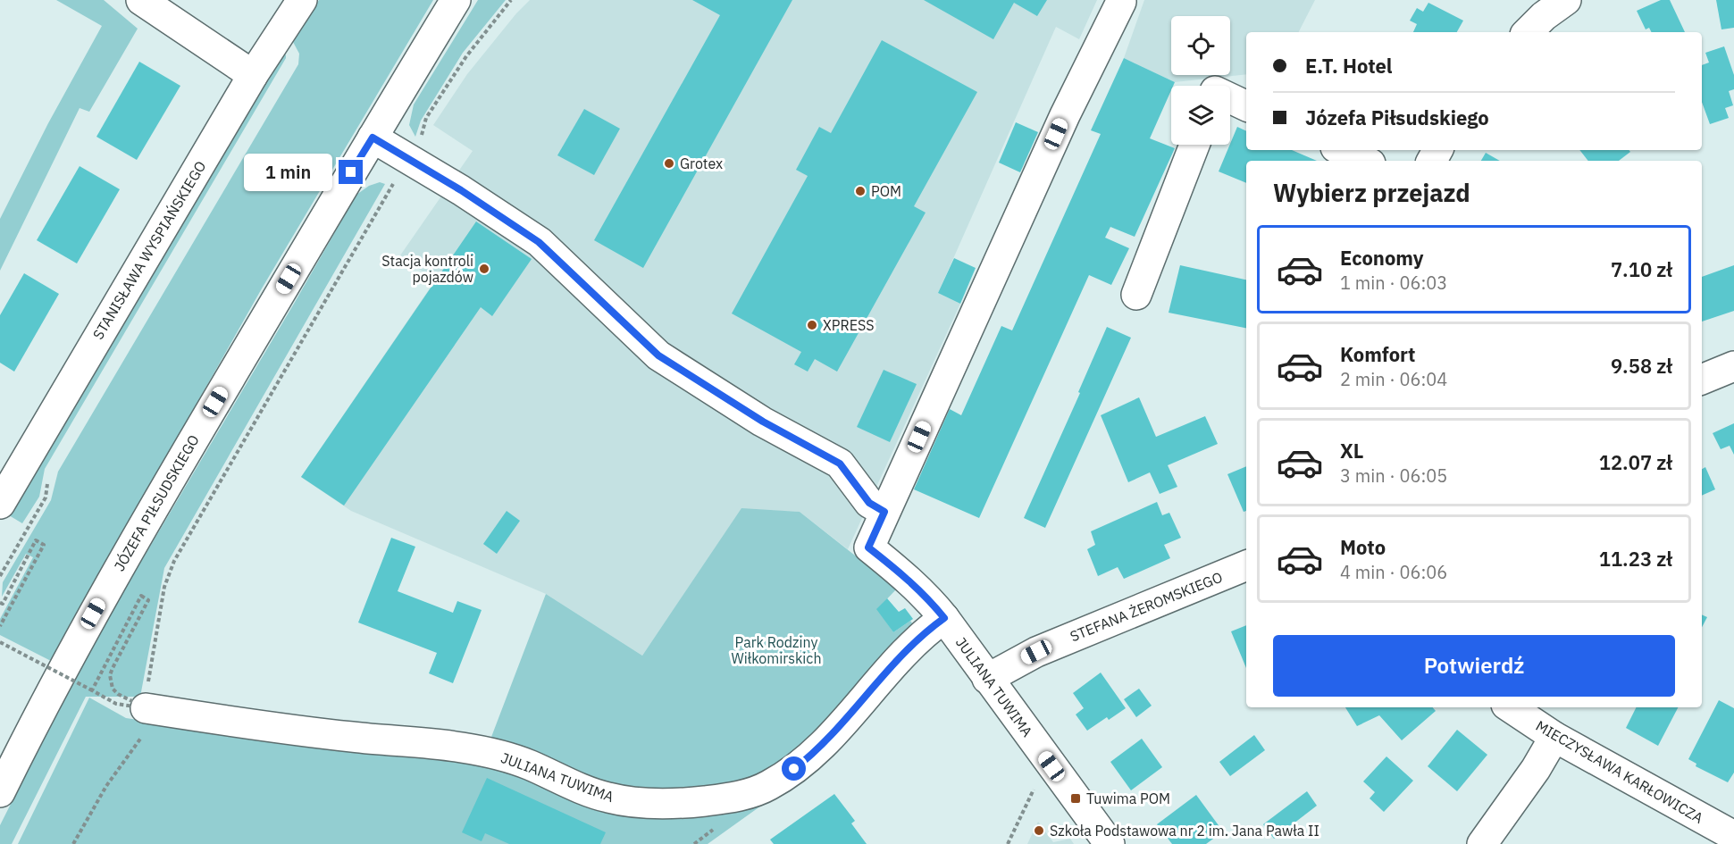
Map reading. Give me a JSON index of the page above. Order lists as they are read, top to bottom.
{
  "streets": {
    "street": [
      "STANISŁAWA WYSPIAŃSKIEGO",
      "JÓZEFA PIŁSUDSKIEGO",
      "STEFANA ŻEROMSKIEGO",
      "JULIANA TUWIMA",
      "MIECZYSŁAWA KARŁOWICZA"
    ]
  },
  "crossings": [
    ["STEFANA ŻEROMSKIEGO", "JULIANA TUWIMA"]
  ],
  "parks": ["Park Rodziny Wiłkomirskich"],
  "places": {
    "other": [
      "Grotex",
      "POM",
      "Stacja kontroli pojazdów",
      "XPRESS",
      "Szkoła Podstawowa nr 2 im. Jana Pawła II"
    ],
    "transit": ["Tuwima POM"]
  },
  "page": {
    "banner": ["E.T. Hotel", "Józefa Piłsudskiego"],
    "bubble": "1 min",
    "heading": "Wybierz przejazd",
    "list": [
      {
        "name": "Economy",
        "note": "1 min · 06:03",
        "value": "7.10 zł"
      },
      {
        "name": "Komfort",
        "note": "2 min · 06:04",
        "value": "9.58 zł"
      },
      {
        "name": "XL",
        "note": "3 min · 06:05",
        "value": "12.07 zł"
      },
      {
        "name": "Moto",
        "note": "4 min · 06:06",
        "value": "11.23 zł"
      }
    ],
    "buttons": "Potwierdź"
  }
}
